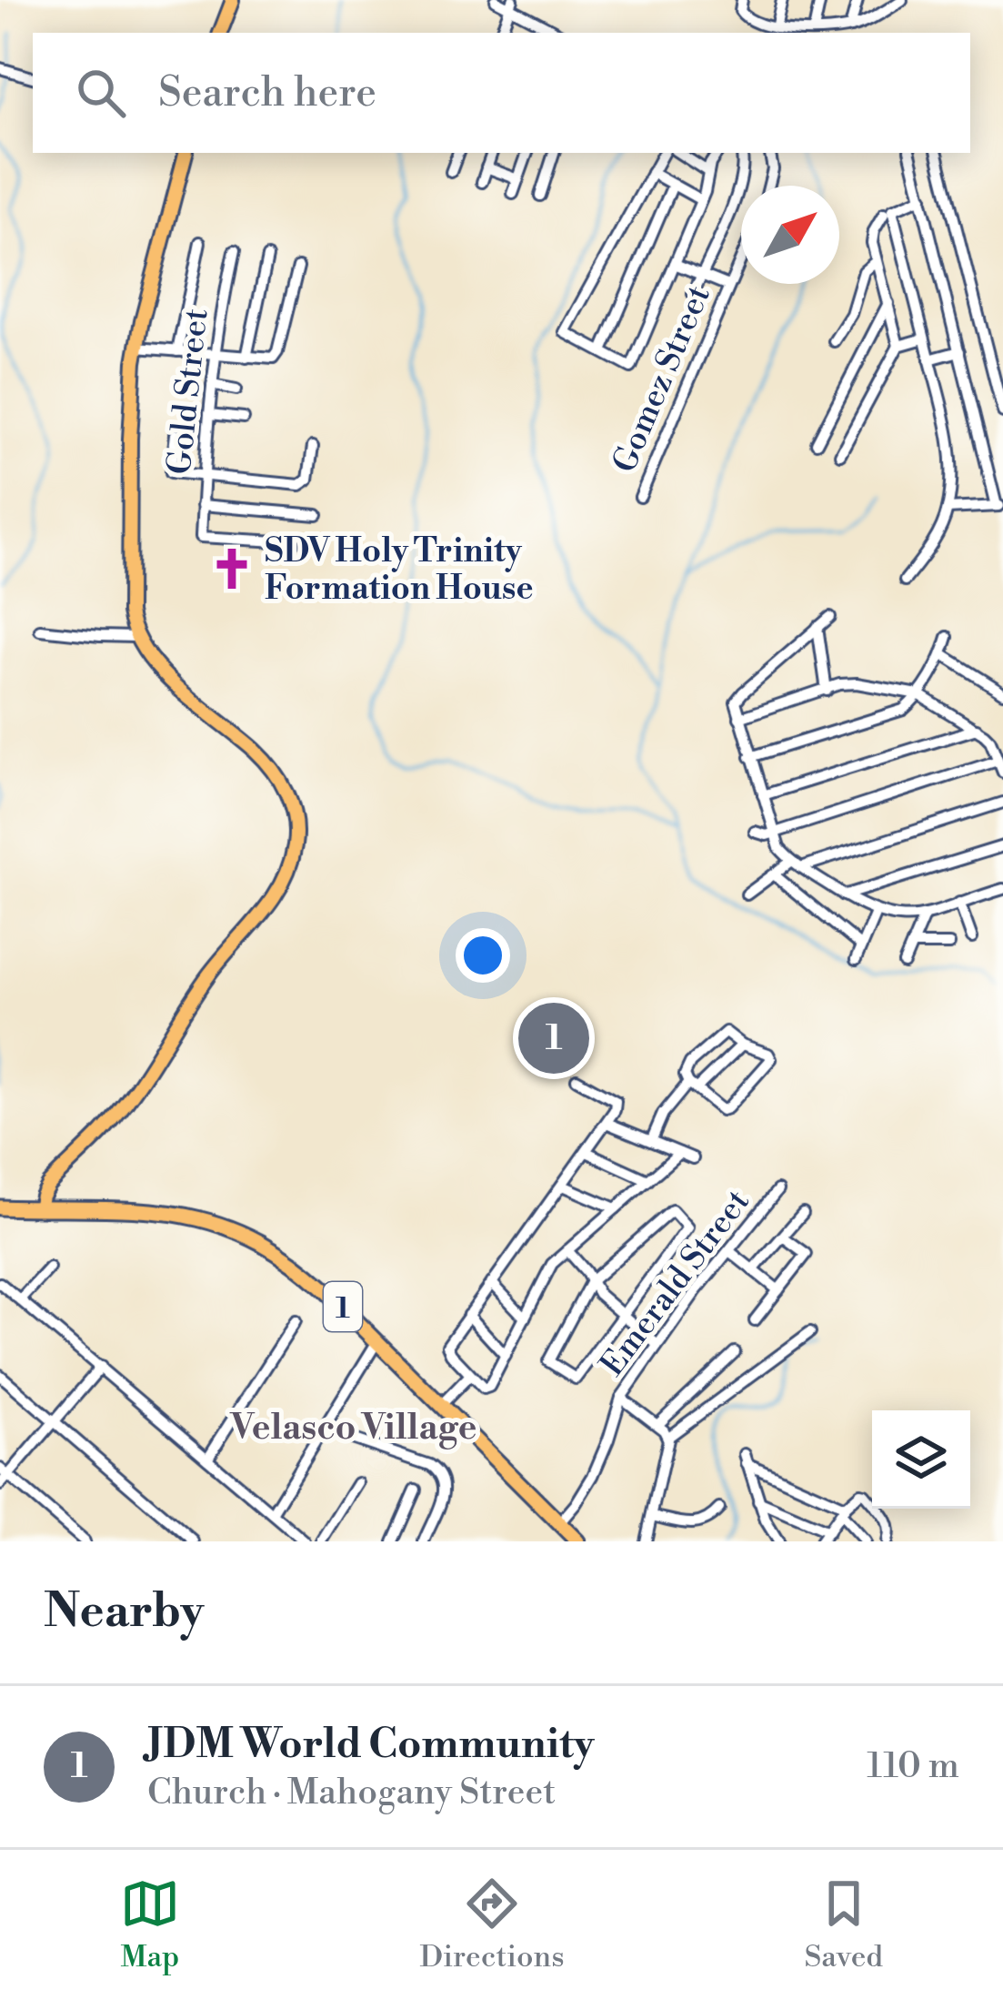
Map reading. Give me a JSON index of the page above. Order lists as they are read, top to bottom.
{
  "streets": {
    "highway": ["1"],
    "street": ["Gomez Street", "Gold Street", "Emerald Street"]
  },
  "crossings": [
    ["Emerald Street", "1"]
  ],
  "districts": ["Velasco Village"],
  "places": {
    "church": ["SDV Holy Trinity Formation House"]
  },
  "north": "top right",
  "page": {
    "search": "Search here",
    "pins": "1",
    "heading": "Nearby",
    "list": [
      {
        "mark": "1",
        "name": "JDM World Community",
        "note": "Church · Mahogany Street",
        "value": "110 m"
      }
    ],
    "nav": ["Map", "Directions", "Saved"]
  }
}
